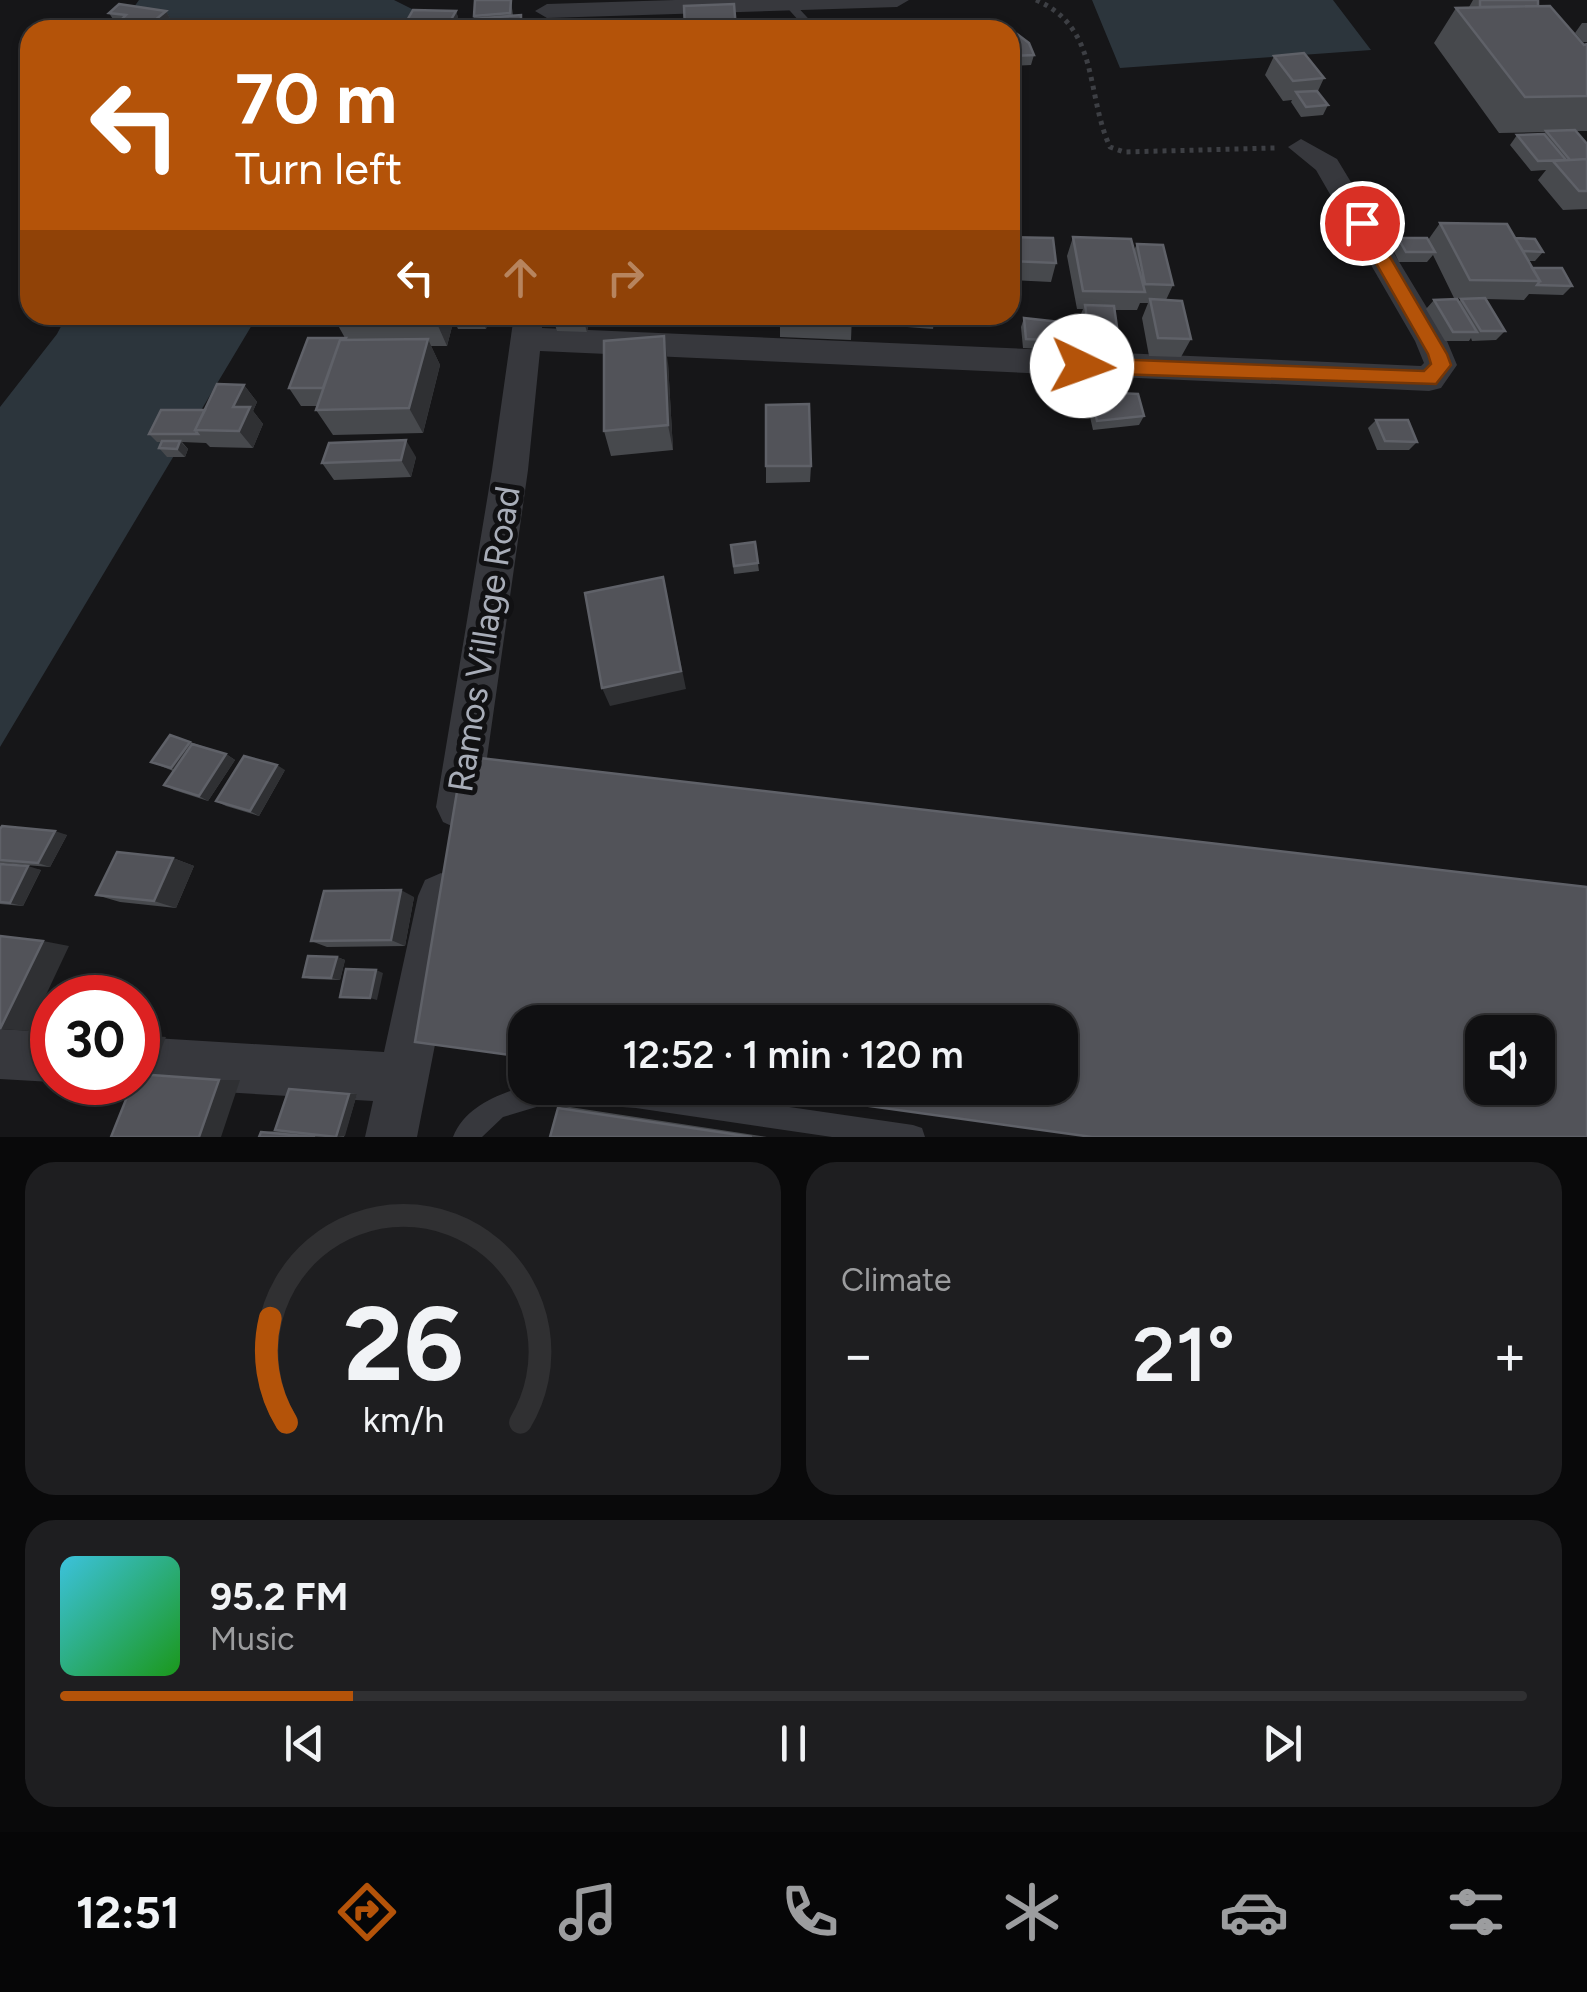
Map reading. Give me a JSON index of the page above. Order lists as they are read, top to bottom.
{
  "streets": {
    "street": ["Ramos Village Road"]
  },
  "page": {
    "turn": ["70 m", "Turn left"],
    "limit": "30",
    "trip": "12:52 · 1 min · 120 m",
    "tile": "Climate",
    "heat": ["−", "21°", "+"],
    "song": ["95.2 FM", "Music"],
    "tabs": "12:51",
    "gauge": ["26", "km/h"]
  }
}
